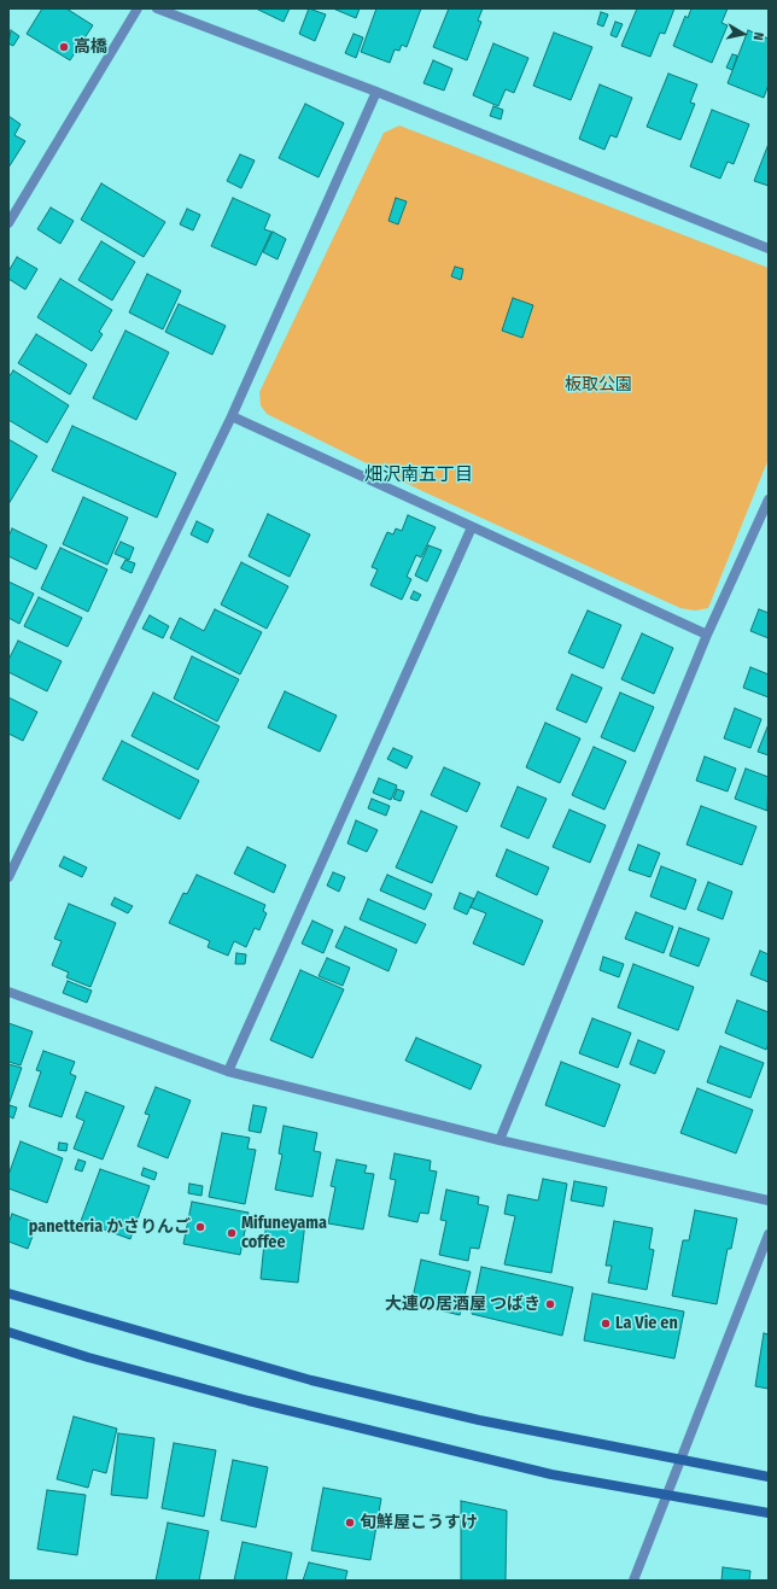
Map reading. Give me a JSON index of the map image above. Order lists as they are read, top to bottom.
{
  "districts": ["畑沢南五丁目"],
  "parks": ["板取公園"],
  "places": [
    "高橋",
    "panetteria かさりんご",
    "Mifuneyama coffee",
    "大連の居酒屋 つばき",
    "La Vie en",
    "旬鮮屋こうすけ"
  ],
  "north": "right"
}
